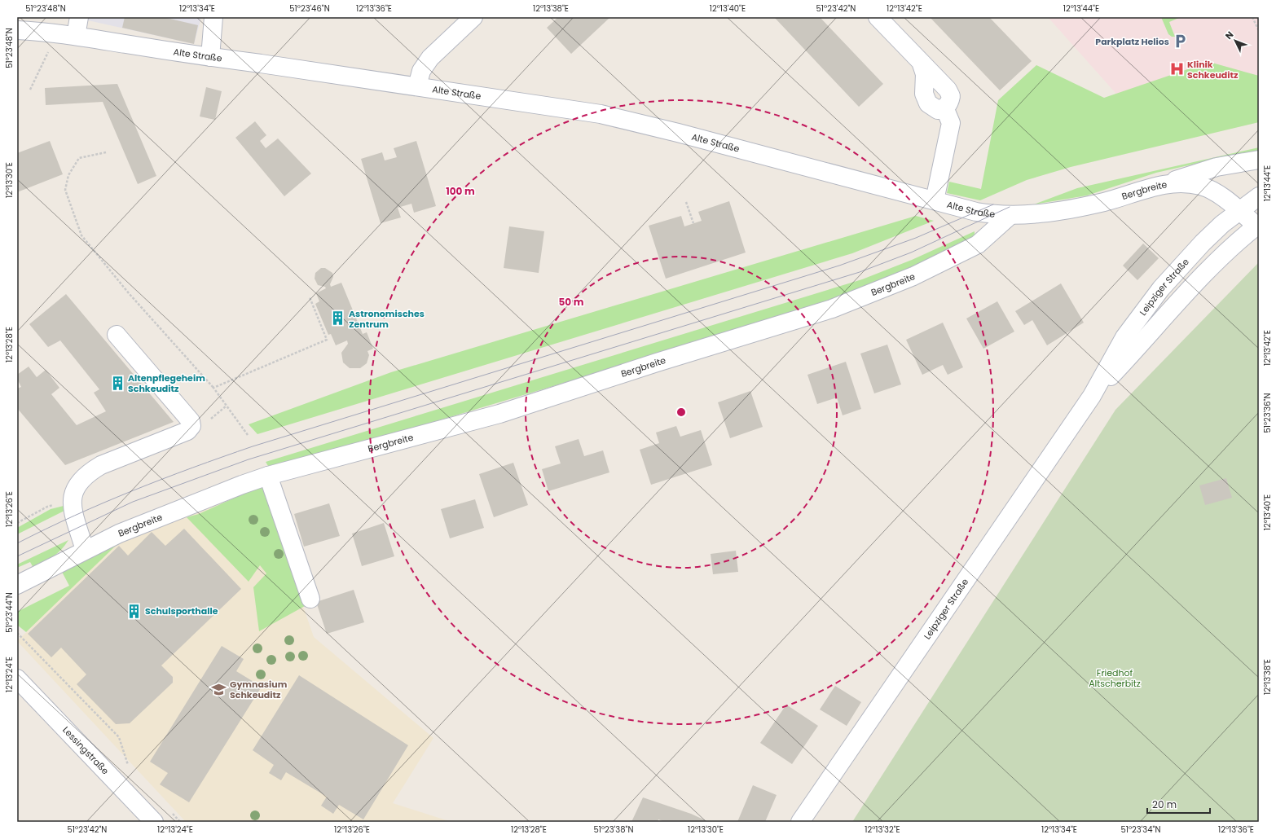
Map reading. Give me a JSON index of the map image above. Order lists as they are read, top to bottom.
{
  "streets": {
    "street": [
      "Alte Straße",
      "Bergbreite",
      "Leipziger Straße",
      "Lessingstraße"
    ]
  },
  "crossings": [
    ["Alte Straße", "Bergbreite"],
    ["Bergbreite", "Leipziger Straße"]
  ],
  "parks": ["Friedhof Altscherbitz"],
  "places": {
    "parking": ["Parkplatz Helios"],
    "hospital": ["Klinik Schkeuditz"],
    "building": ["Astronomisches Zentrum", "Altenpflegeheim Schkeuditz", "Schulsporthalle"],
    "school or university": ["Gymnasium Schkeuditz"]
  },
  "scale_bar": "20 m",
  "north": "top left",
  "coordinates": [
    "51°23'48\"N",
    "12°13'34\"E",
    "51°23'46\"N",
    "12°13'36\"E",
    "12°13'38\"E",
    "12°13'40\"E",
    "51°23'42\"N",
    "12°13'42\"E",
    "12°13'44\"E",
    "12°13'30\"E",
    "12°13'28\"E",
    "51°23'36\"N",
    "12°13'26\"E",
    "51°23'44\"N",
    "12°13'24\"E",
    "51°23'38\"N",
    "12°13'32\"E",
    "51°23'34\"N"
  ],
  "rings": ["100 m", "50 m"]
}
